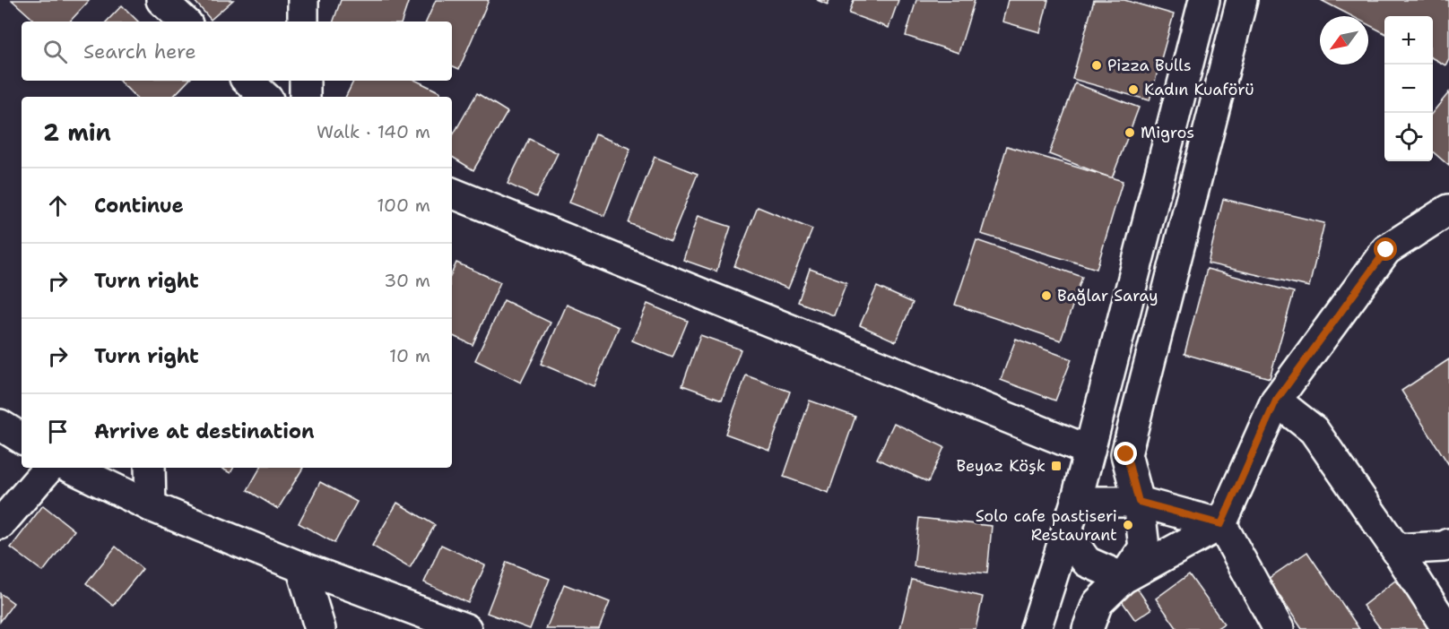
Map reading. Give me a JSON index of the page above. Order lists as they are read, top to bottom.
{
  "places": {
    "other": [
      "Pizza Bulls",
      "Kadın Kuaförü",
      "Migros",
      "Bağlar Saray",
      "Solo cafe pastiseri Restaurant"
    ],
    "transit": ["Beyaz Köşk"]
  },
  "north": "bottom left",
  "page": {
    "map_buttons": ["+", "−"],
    "search": "Search here",
    "heading": ["2 min", "Walk · 140 m"],
    "list": [
      ["Continue", "100 m"],
      ["Turn right", "30 m"],
      ["Turn right", "10 m"],
      "Arrive at destination"
    ]
  }
}
